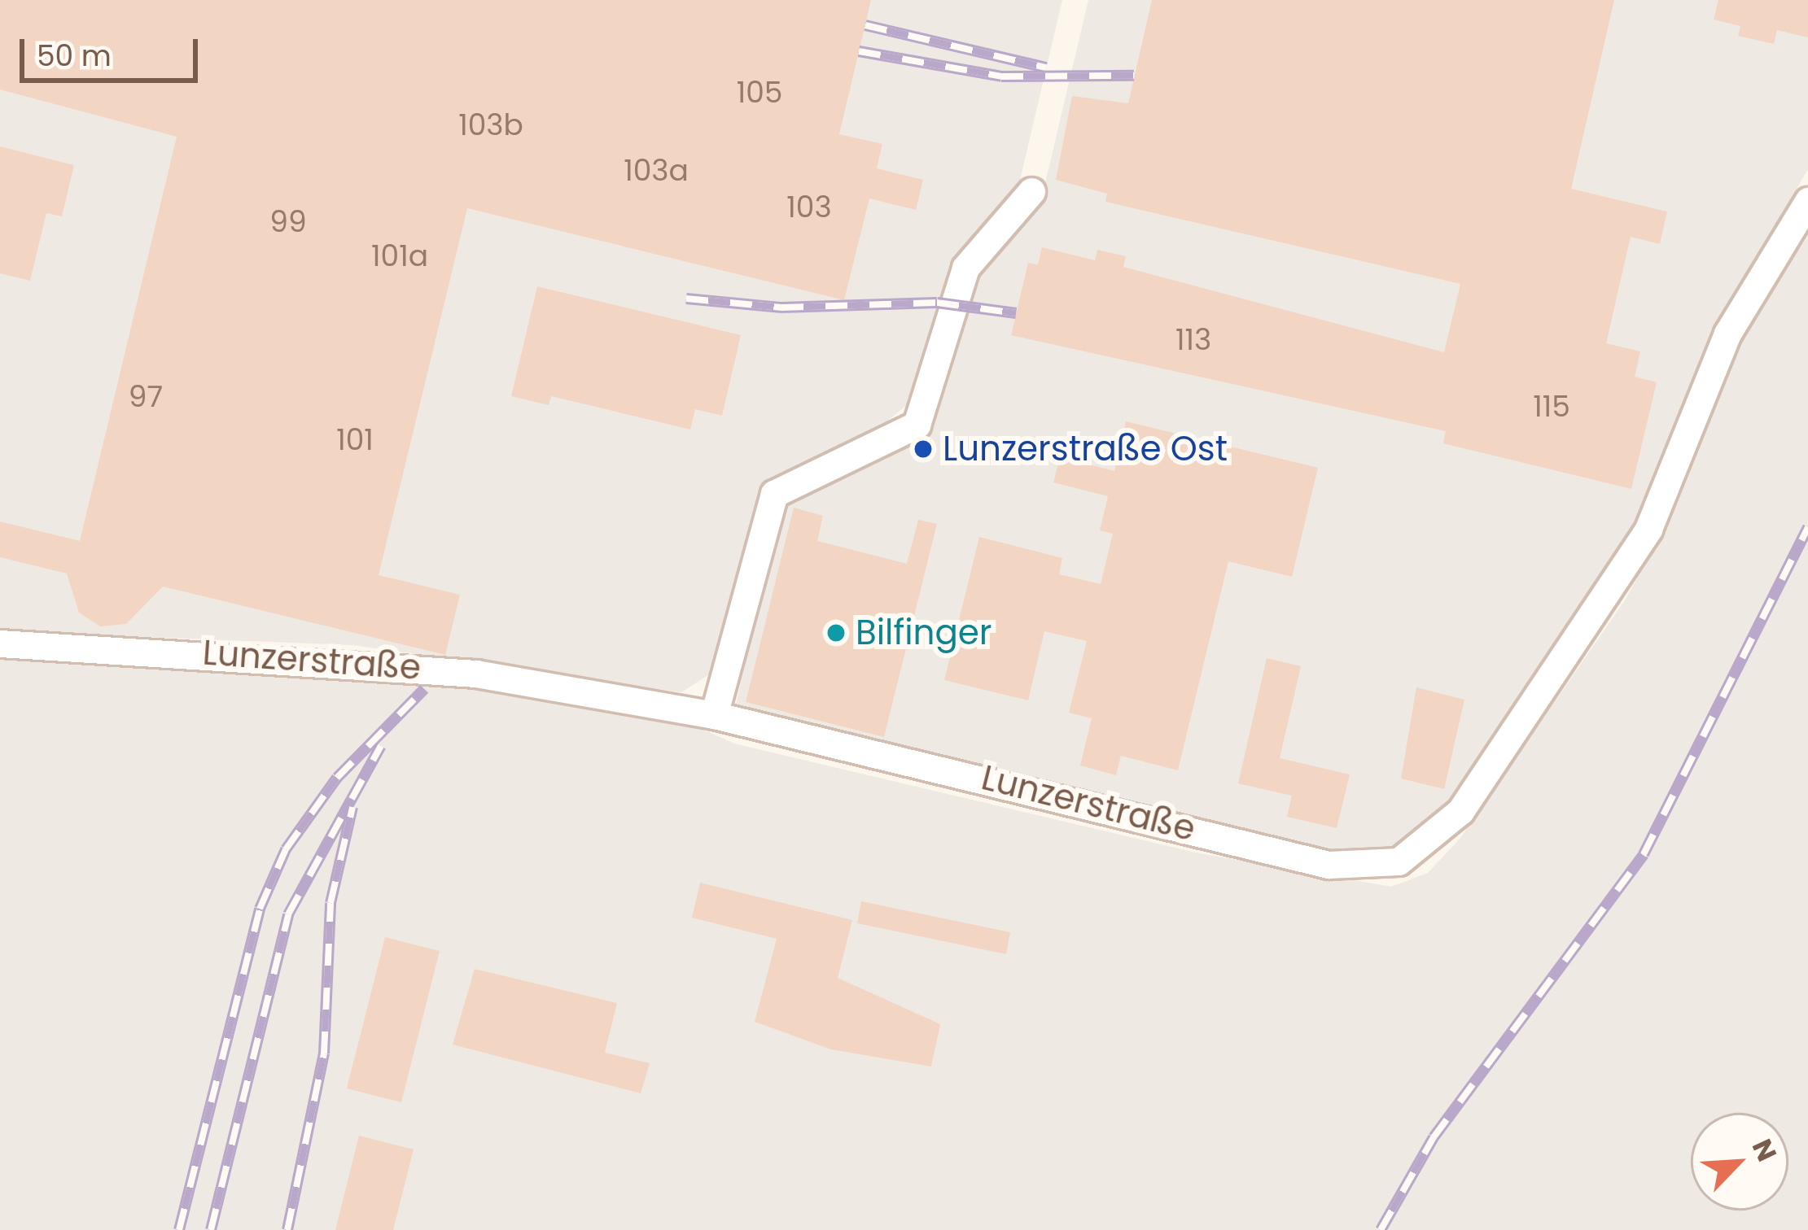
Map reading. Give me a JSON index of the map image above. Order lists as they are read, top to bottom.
{
  "streets": {
    "street": ["Lunzerstraße"]
  },
  "places": ["Lunzerstraße Ost", "Bilfinger"],
  "house_numbers": [
    "105",
    "103b",
    "103a",
    "103",
    "99",
    "101a",
    "113",
    "97",
    "115",
    "101"
  ],
  "scale_bar": "50 m",
  "north": "top right"
}
